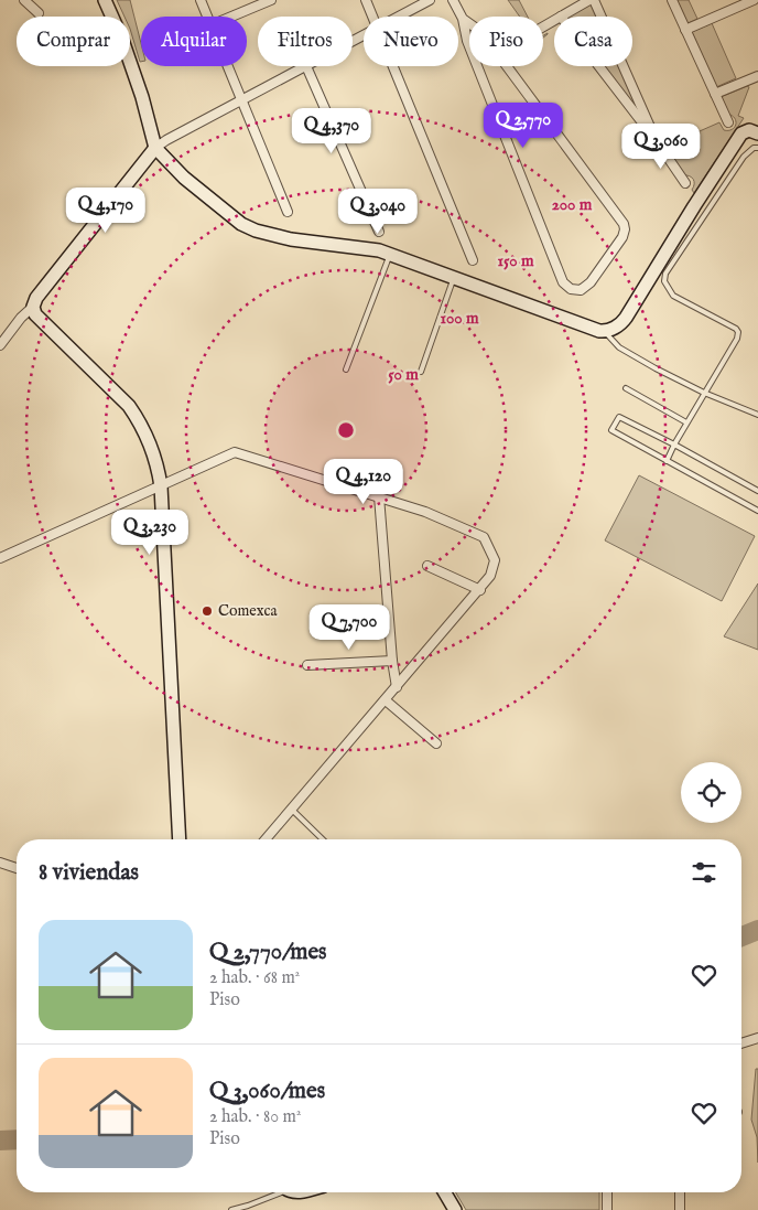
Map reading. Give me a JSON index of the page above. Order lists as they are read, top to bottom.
{
  "places": ["Comexca"],
  "page": {
    "chip": [
      "Comprar",
      "Alquilar",
      "Filtros",
      "Nuevo",
      "Piso",
      "Casa"
    ],
    "price": [
      "Q 2,770",
      "Q 4,370",
      "Q 3,060",
      "Q 4,170",
      "Q 3,040",
      "Q 4,120",
      "Q 3,230",
      "Q 7,700"
    ],
    "heading": "8 viviendas",
    "list": [
      {
        "name": "Q 2,770/mes",
        "note": "2 hab. · 68 m² · Piso"
      },
      {
        "name": "Q 3,060/mes",
        "note": "2 hab. · 80 m² · Piso"
      }
    ]
  },
  "rings": [
    "200 m",
    "150 m",
    "100 m",
    "50 m"
  ]
}
